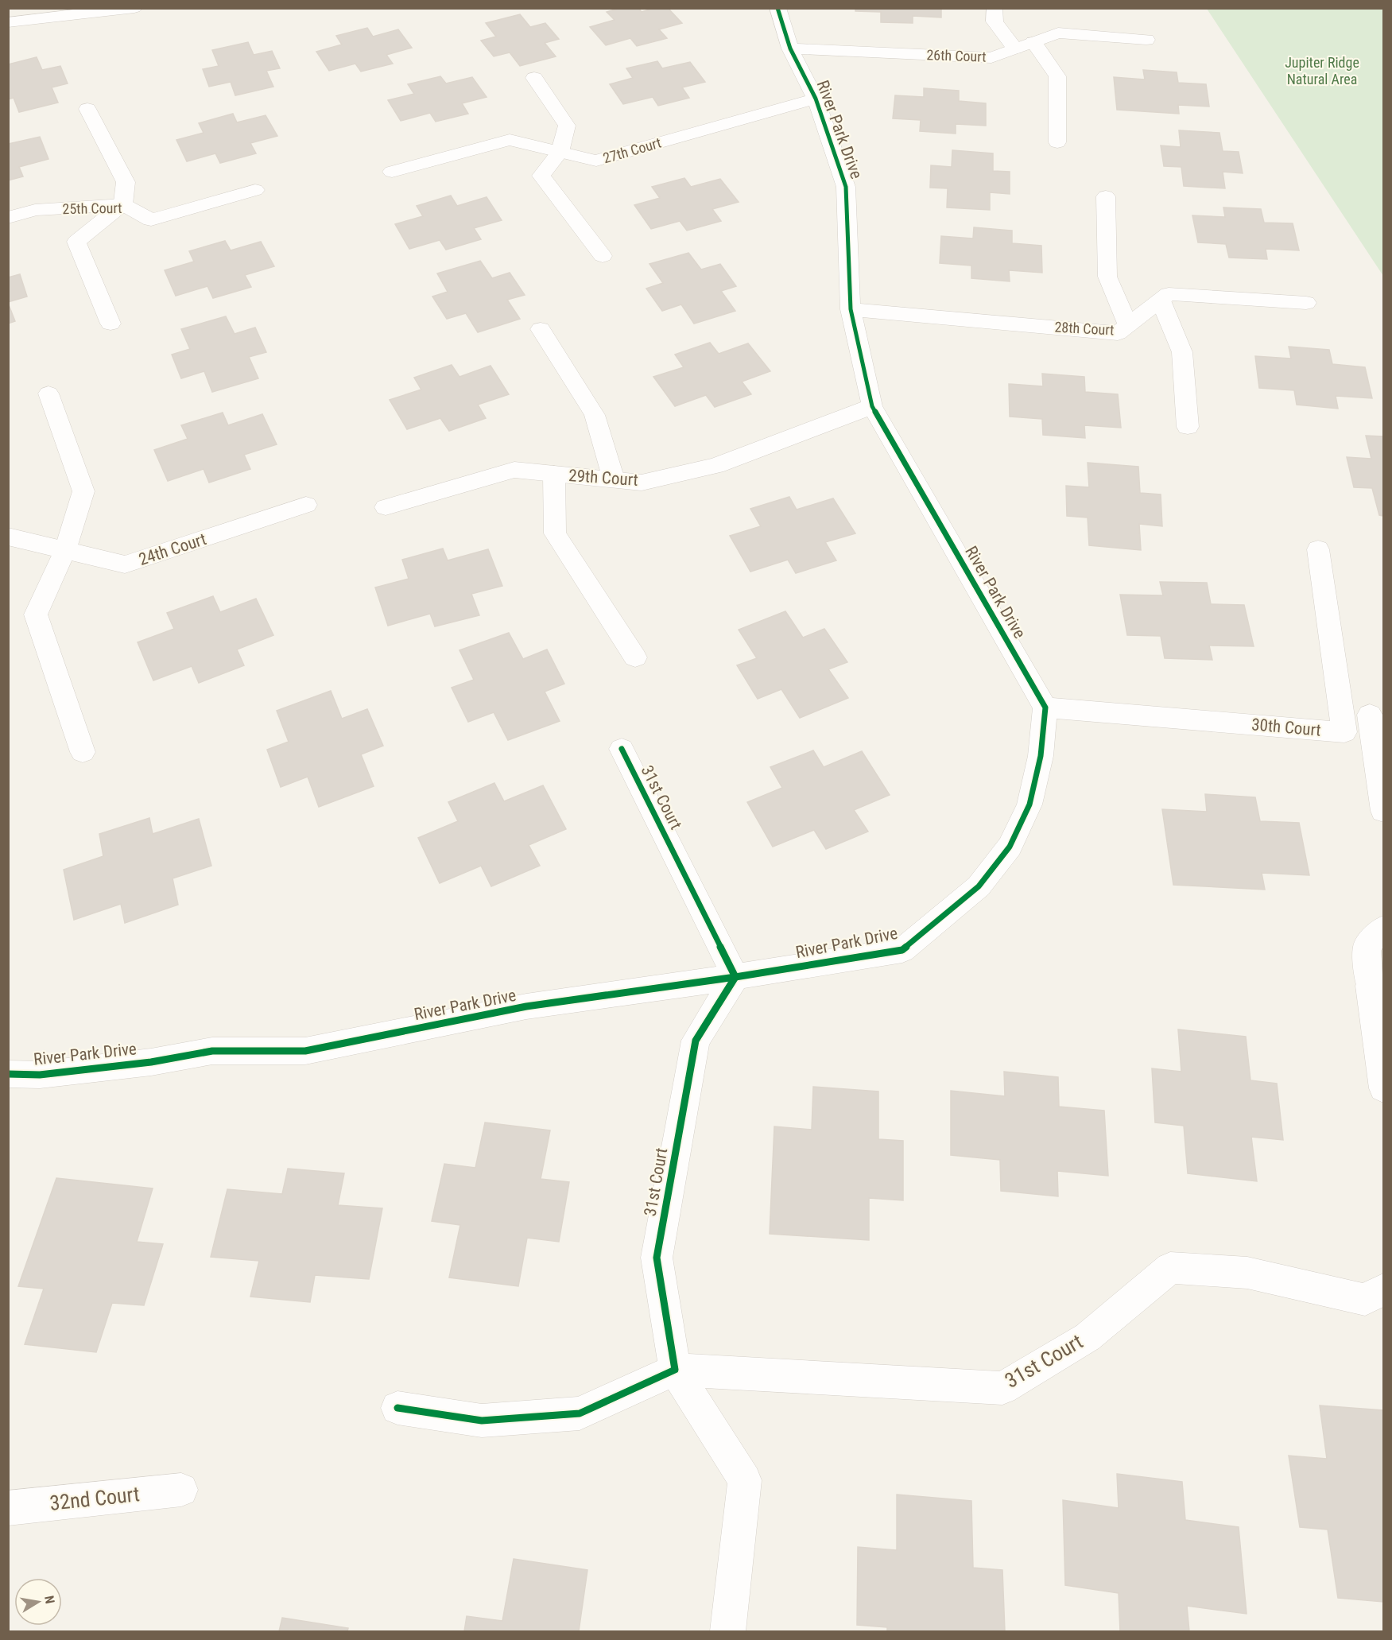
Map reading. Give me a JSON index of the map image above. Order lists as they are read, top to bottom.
{
  "streets": {
    "street": [
      "26th Court",
      "River Park Drive",
      "27th Court",
      "25th Court",
      "28th Court",
      "29th Court",
      "24th Court",
      "30th Court",
      "31st Court",
      "32nd Court"
    ]
  },
  "crossings": [
    ["26th Court", "River Park Drive"],
    ["River Park Drive", "27th Court"],
    ["River Park Drive", "28th Court"],
    ["River Park Drive", "29th Court"],
    ["River Park Drive", "30th Court"],
    ["River Park Drive", "31st Court"]
  ],
  "parks": ["Jupiter Ridge Natural Area"],
  "north": "right"
}
